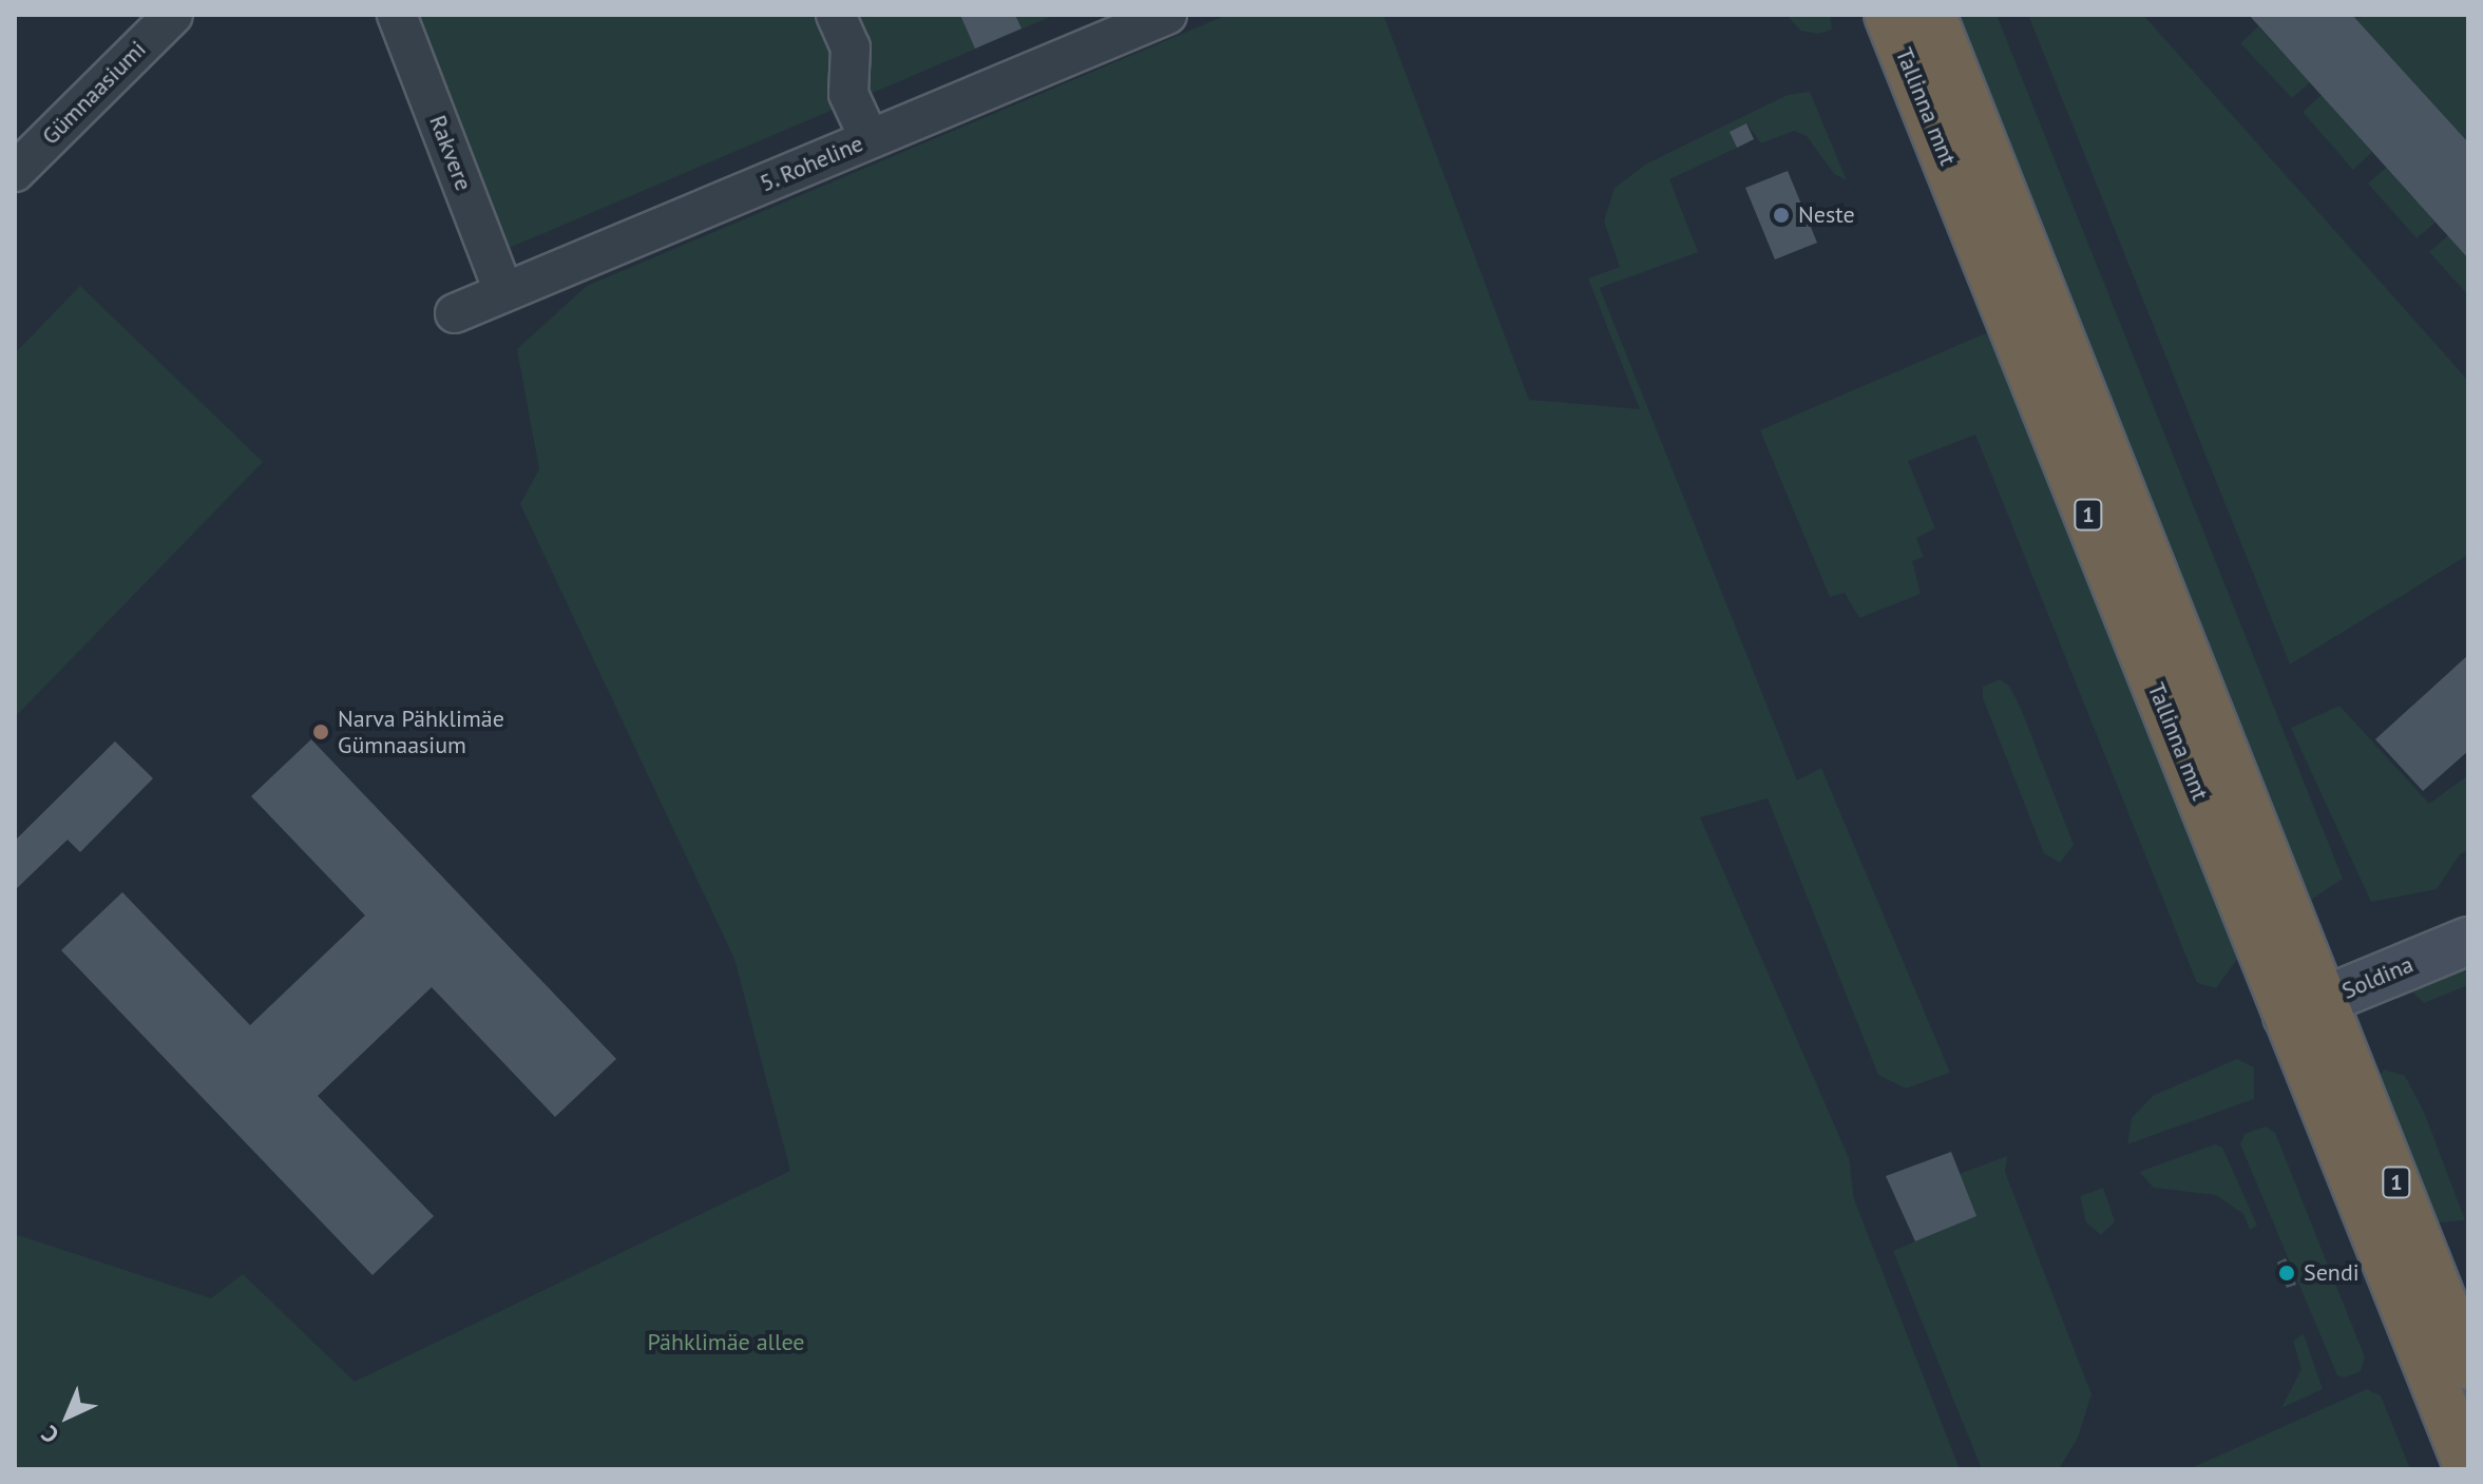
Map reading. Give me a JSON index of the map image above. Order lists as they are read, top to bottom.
{
  "streets": {
    "highway": ["Tallinna mnt", "1"],
    "street": [
      "Gümnaasiumi",
      "Rakvere",
      "5. Roheline",
      "Soldina"
    ]
  },
  "crossings": [
    ["Tallinna mnt", "Soldina"],
    ["Rakvere", "5. Roheline"]
  ],
  "parks": ["Pähklimäe allee"],
  "places": ["Neste", "Narva Pähklimäe Gümnaasium", "Sendi"],
  "north": "bottom left"
}
